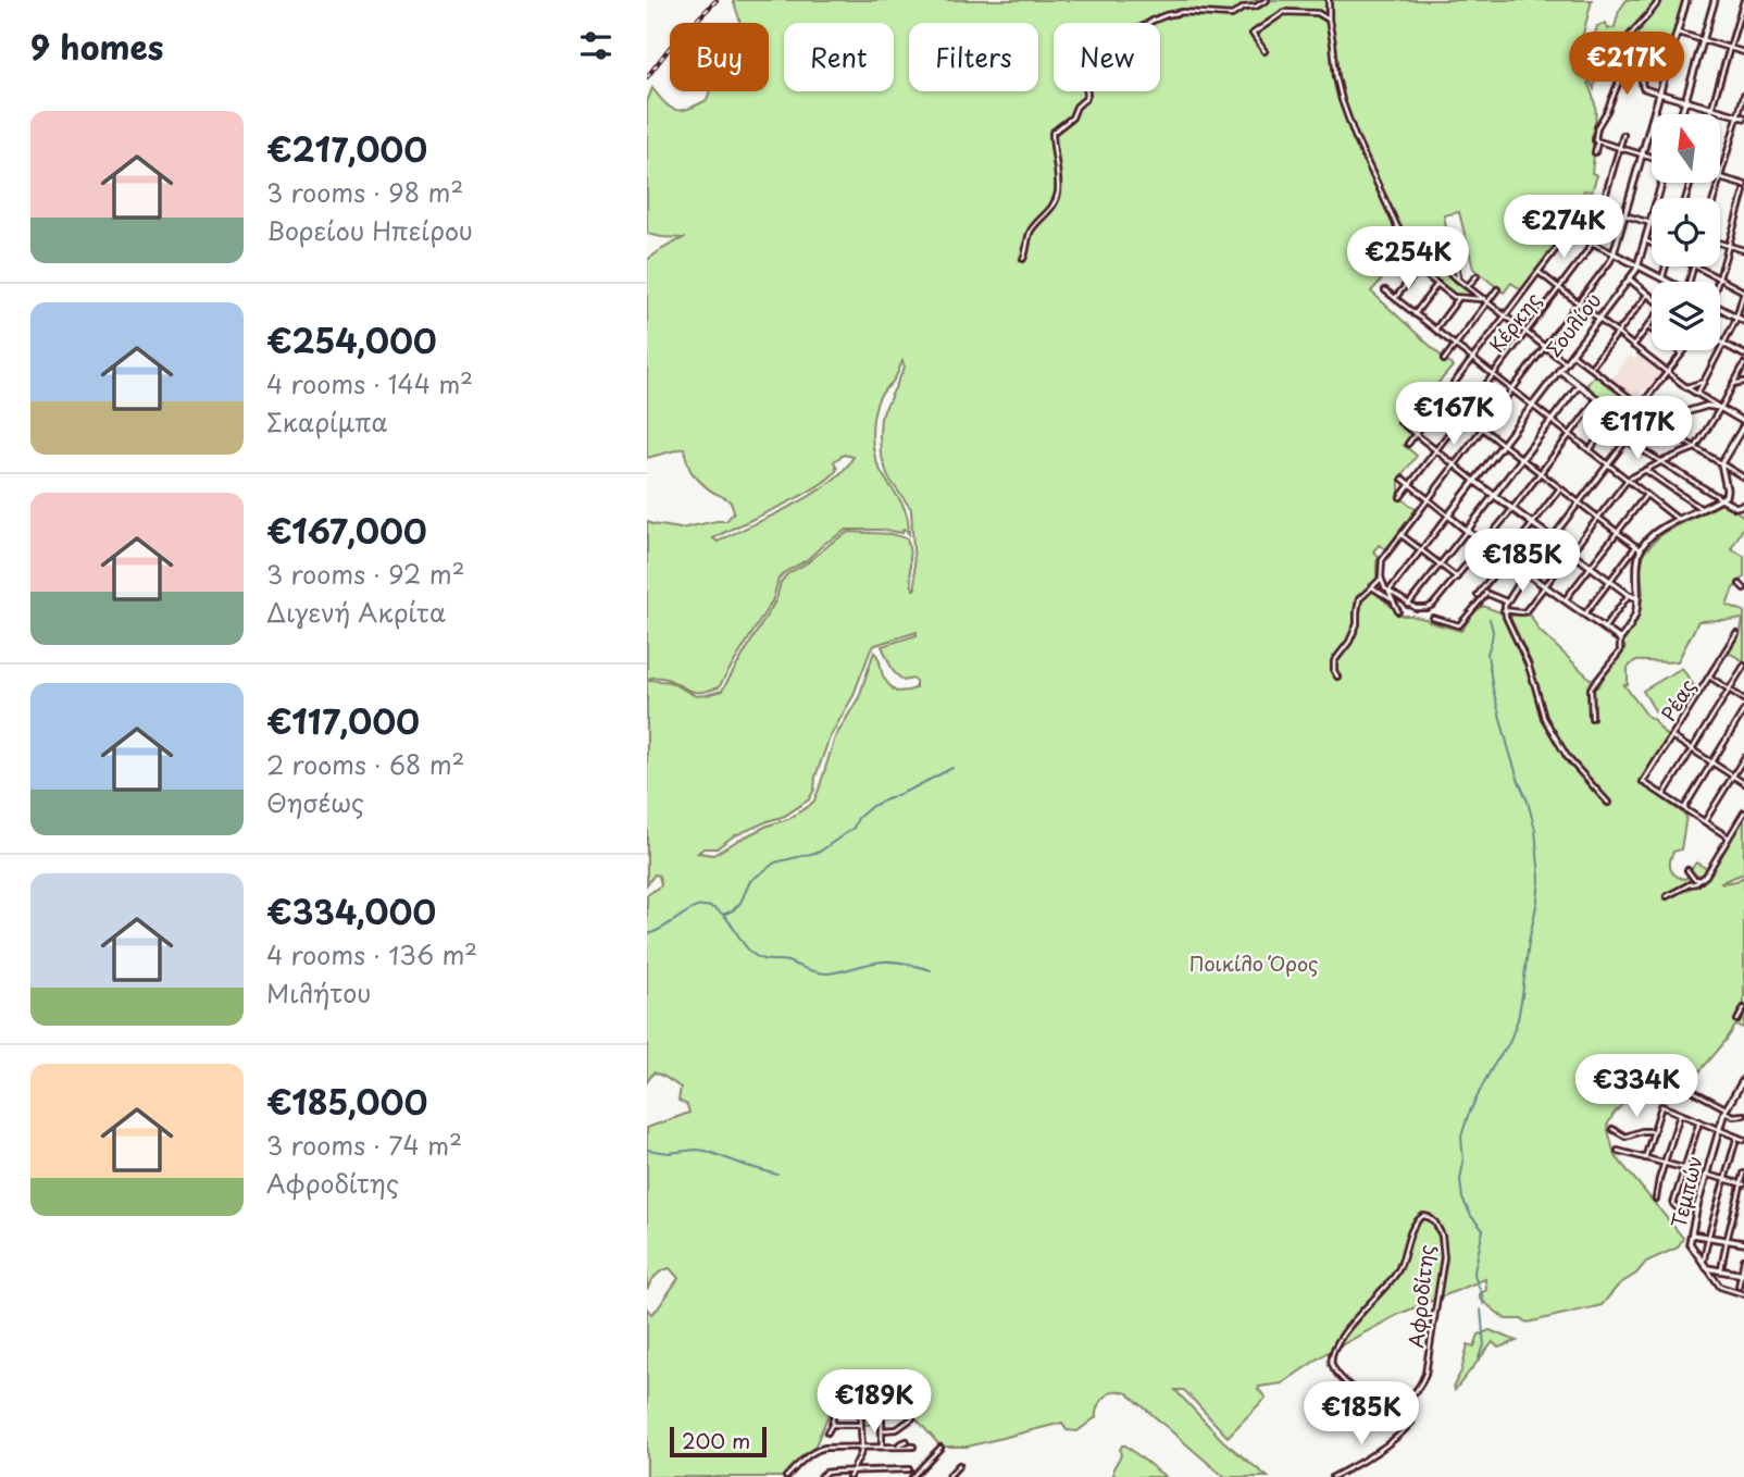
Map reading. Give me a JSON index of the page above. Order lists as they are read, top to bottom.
{
  "streets": {
    "street": [
      "Κέρκης",
      "Σουλίου",
      "Ρέας",
      "Τεμπών",
      "Αφροδίτης"
    ]
  },
  "parks": ["Ποικίλο Όρος"],
  "scale_bar": "200 m",
  "north": "top",
  "page": {
    "heading": "9 homes",
    "chip": [
      "Buy",
      "Rent",
      "Filters",
      "New"
    ],
    "price": [
      "€217K",
      "€274K",
      "€254K",
      "€167K",
      "€117K",
      "€185K",
      "€334K",
      "€189K",
      "€185K"
    ],
    "list": [
      {
        "name": "€217,000",
        "note": "3 rooms · 98 m² · Βορείου Ηπείρου"
      },
      {
        "name": "€254,000",
        "note": "4 rooms · 144 m² · Σκαρίμπα"
      },
      {
        "name": "€167,000",
        "note": "3 rooms · 92 m² · Διγενή Ακρίτα"
      },
      {
        "name": "€117,000",
        "note": "2 rooms · 68 m² · Θησέως"
      },
      {
        "name": "€334,000",
        "note": "4 rooms · 136 m² · Μιλήτου"
      },
      {
        "name": "€185,000",
        "note": "3 rooms · 74 m² · Αφροδίτης"
      }
    ],
    "scale": "200 m"
  }
}
